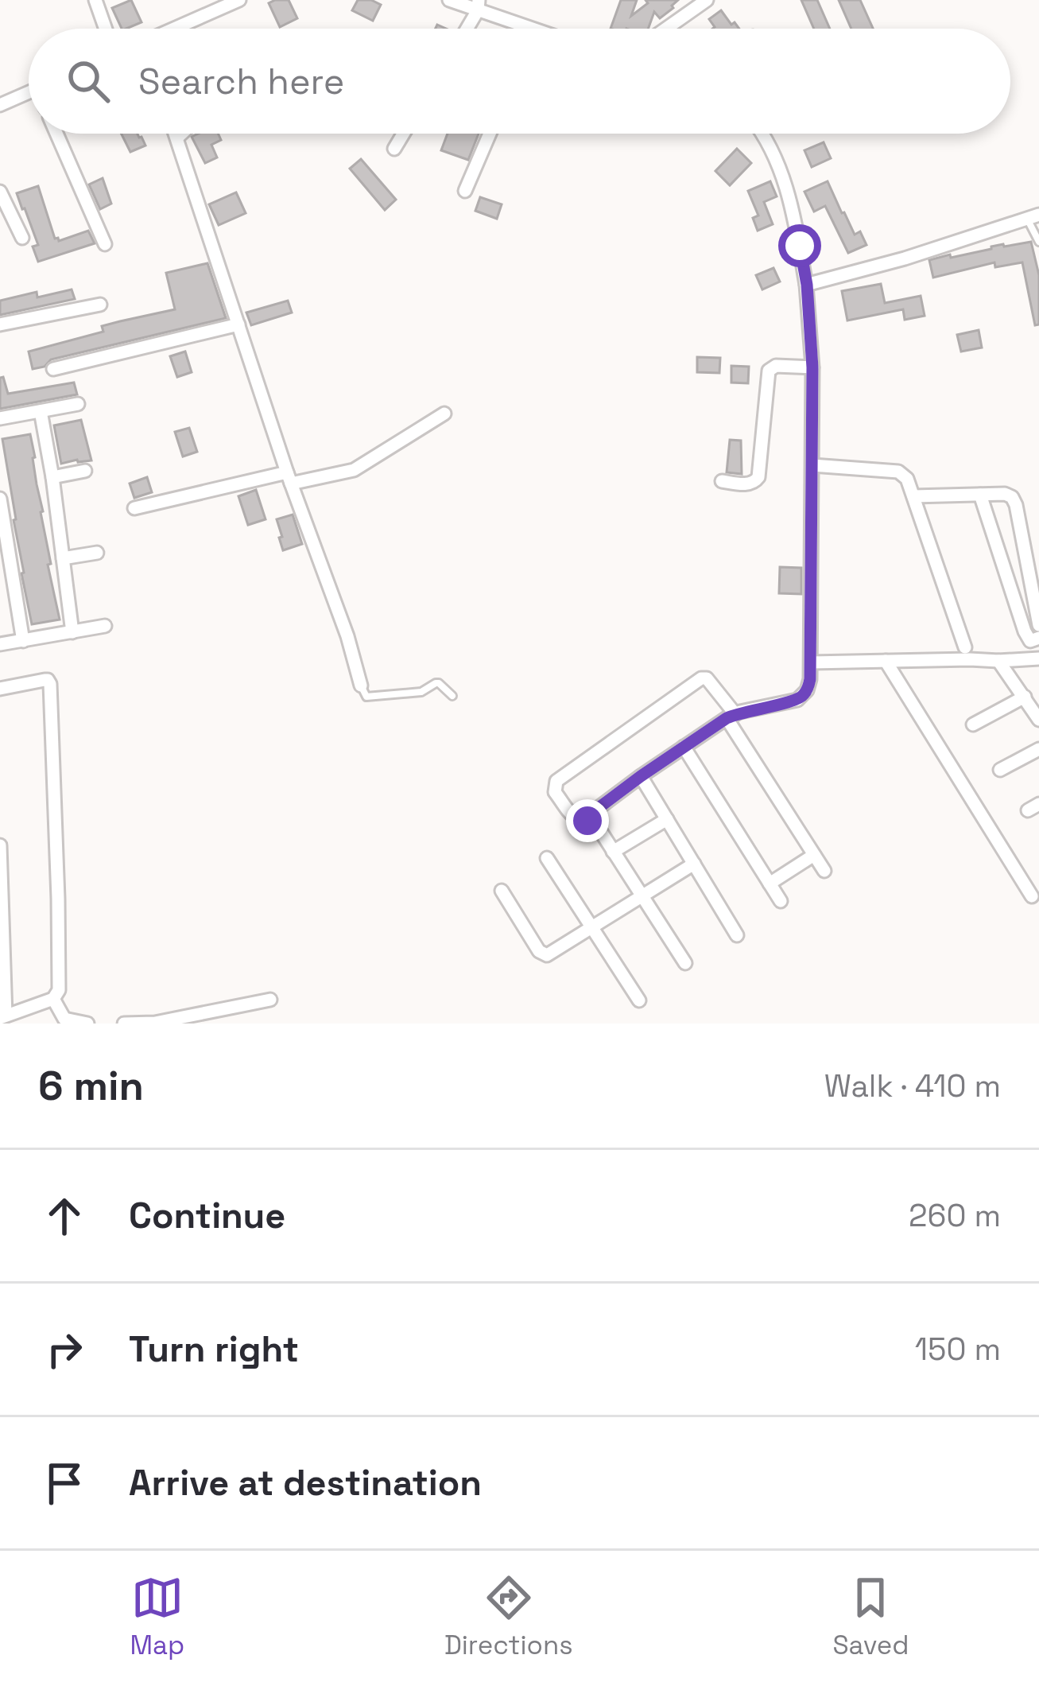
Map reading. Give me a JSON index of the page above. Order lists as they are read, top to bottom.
{
  "page": {
    "search": "Search here",
    "heading": ["6 min", "Walk · 410 m"],
    "list": [
      ["Continue", "260 m"],
      ["Turn right", "150 m"],
      "Arrive at destination"
    ],
    "nav": ["Map", "Directions", "Saved"]
  }
}
